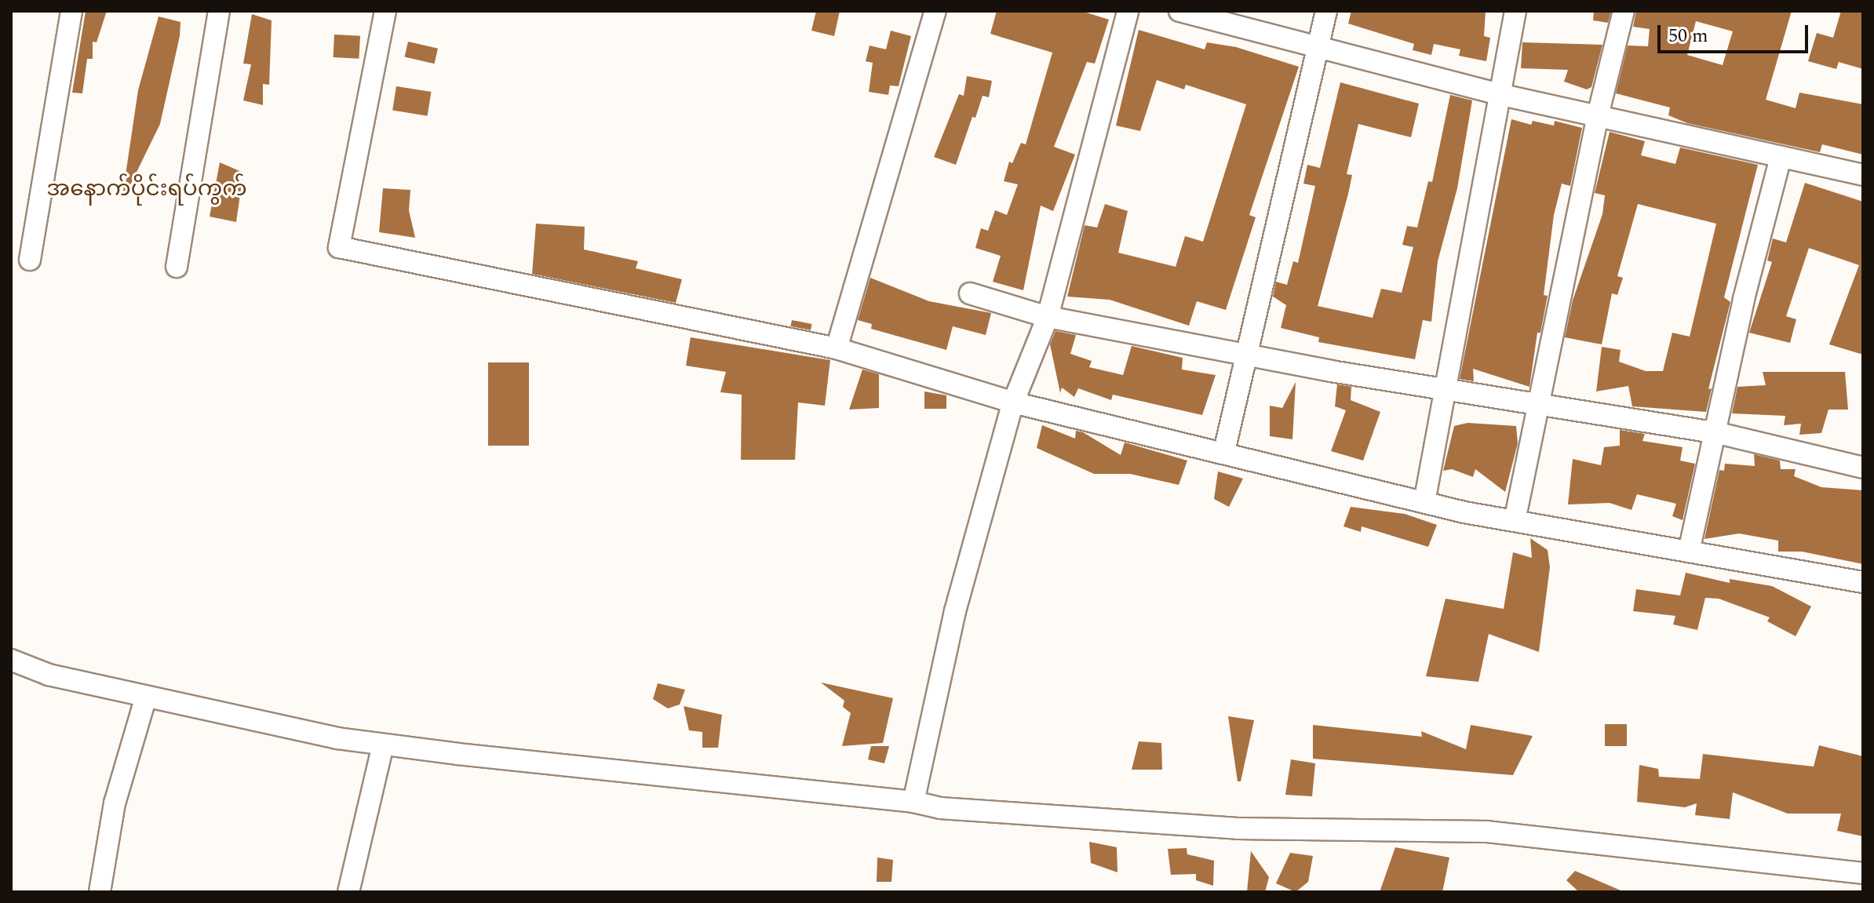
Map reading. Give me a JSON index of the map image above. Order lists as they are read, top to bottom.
{
  "districts": ["အနောက်ပိုင်းရပ်ကွက်"],
  "scale_bar": "50 m"
}
